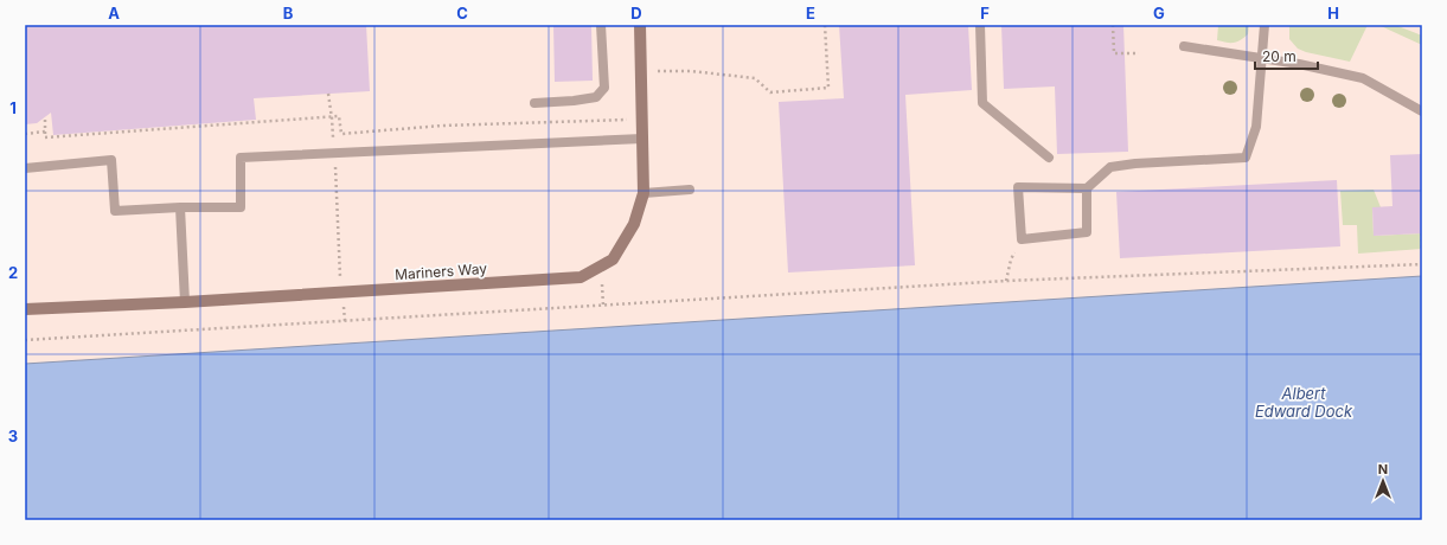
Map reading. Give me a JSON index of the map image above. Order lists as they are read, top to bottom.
{
  "streets": {
    "street": ["Mariners Way"]
  },
  "water": ["Albert Edward Dock"],
  "scale_bar": "20 m",
  "north": "top",
  "grid": {
    "columns": [
      "A",
      "B",
      "C",
      "D",
      "E",
      "F",
      "G",
      "H"
    ],
    "rows": ["1", "2", "3"]
  }
}
